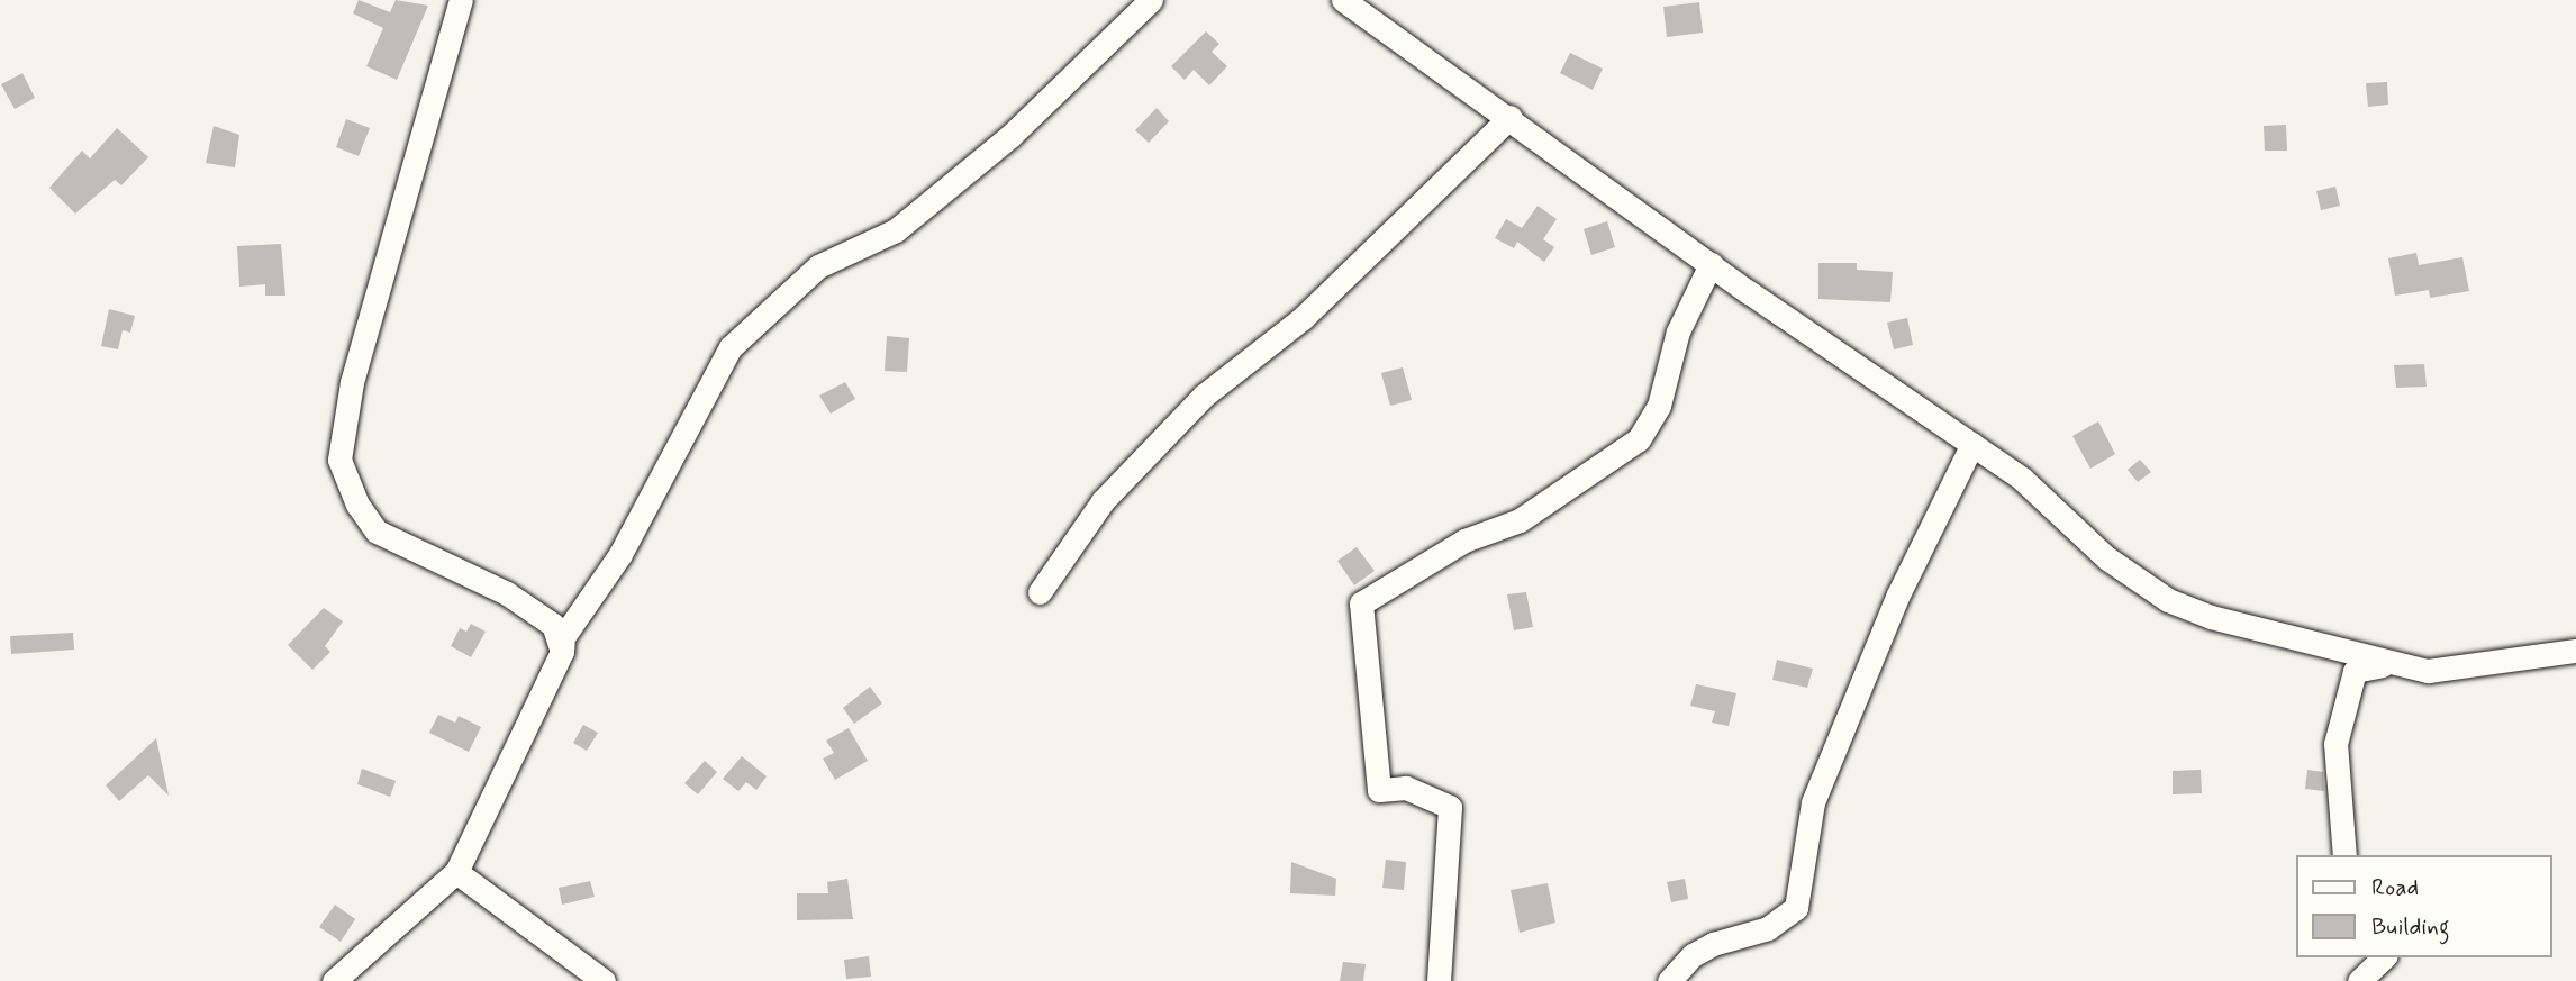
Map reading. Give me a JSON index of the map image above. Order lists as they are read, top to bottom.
{
  "legend": ["Road", "Building"]
}
